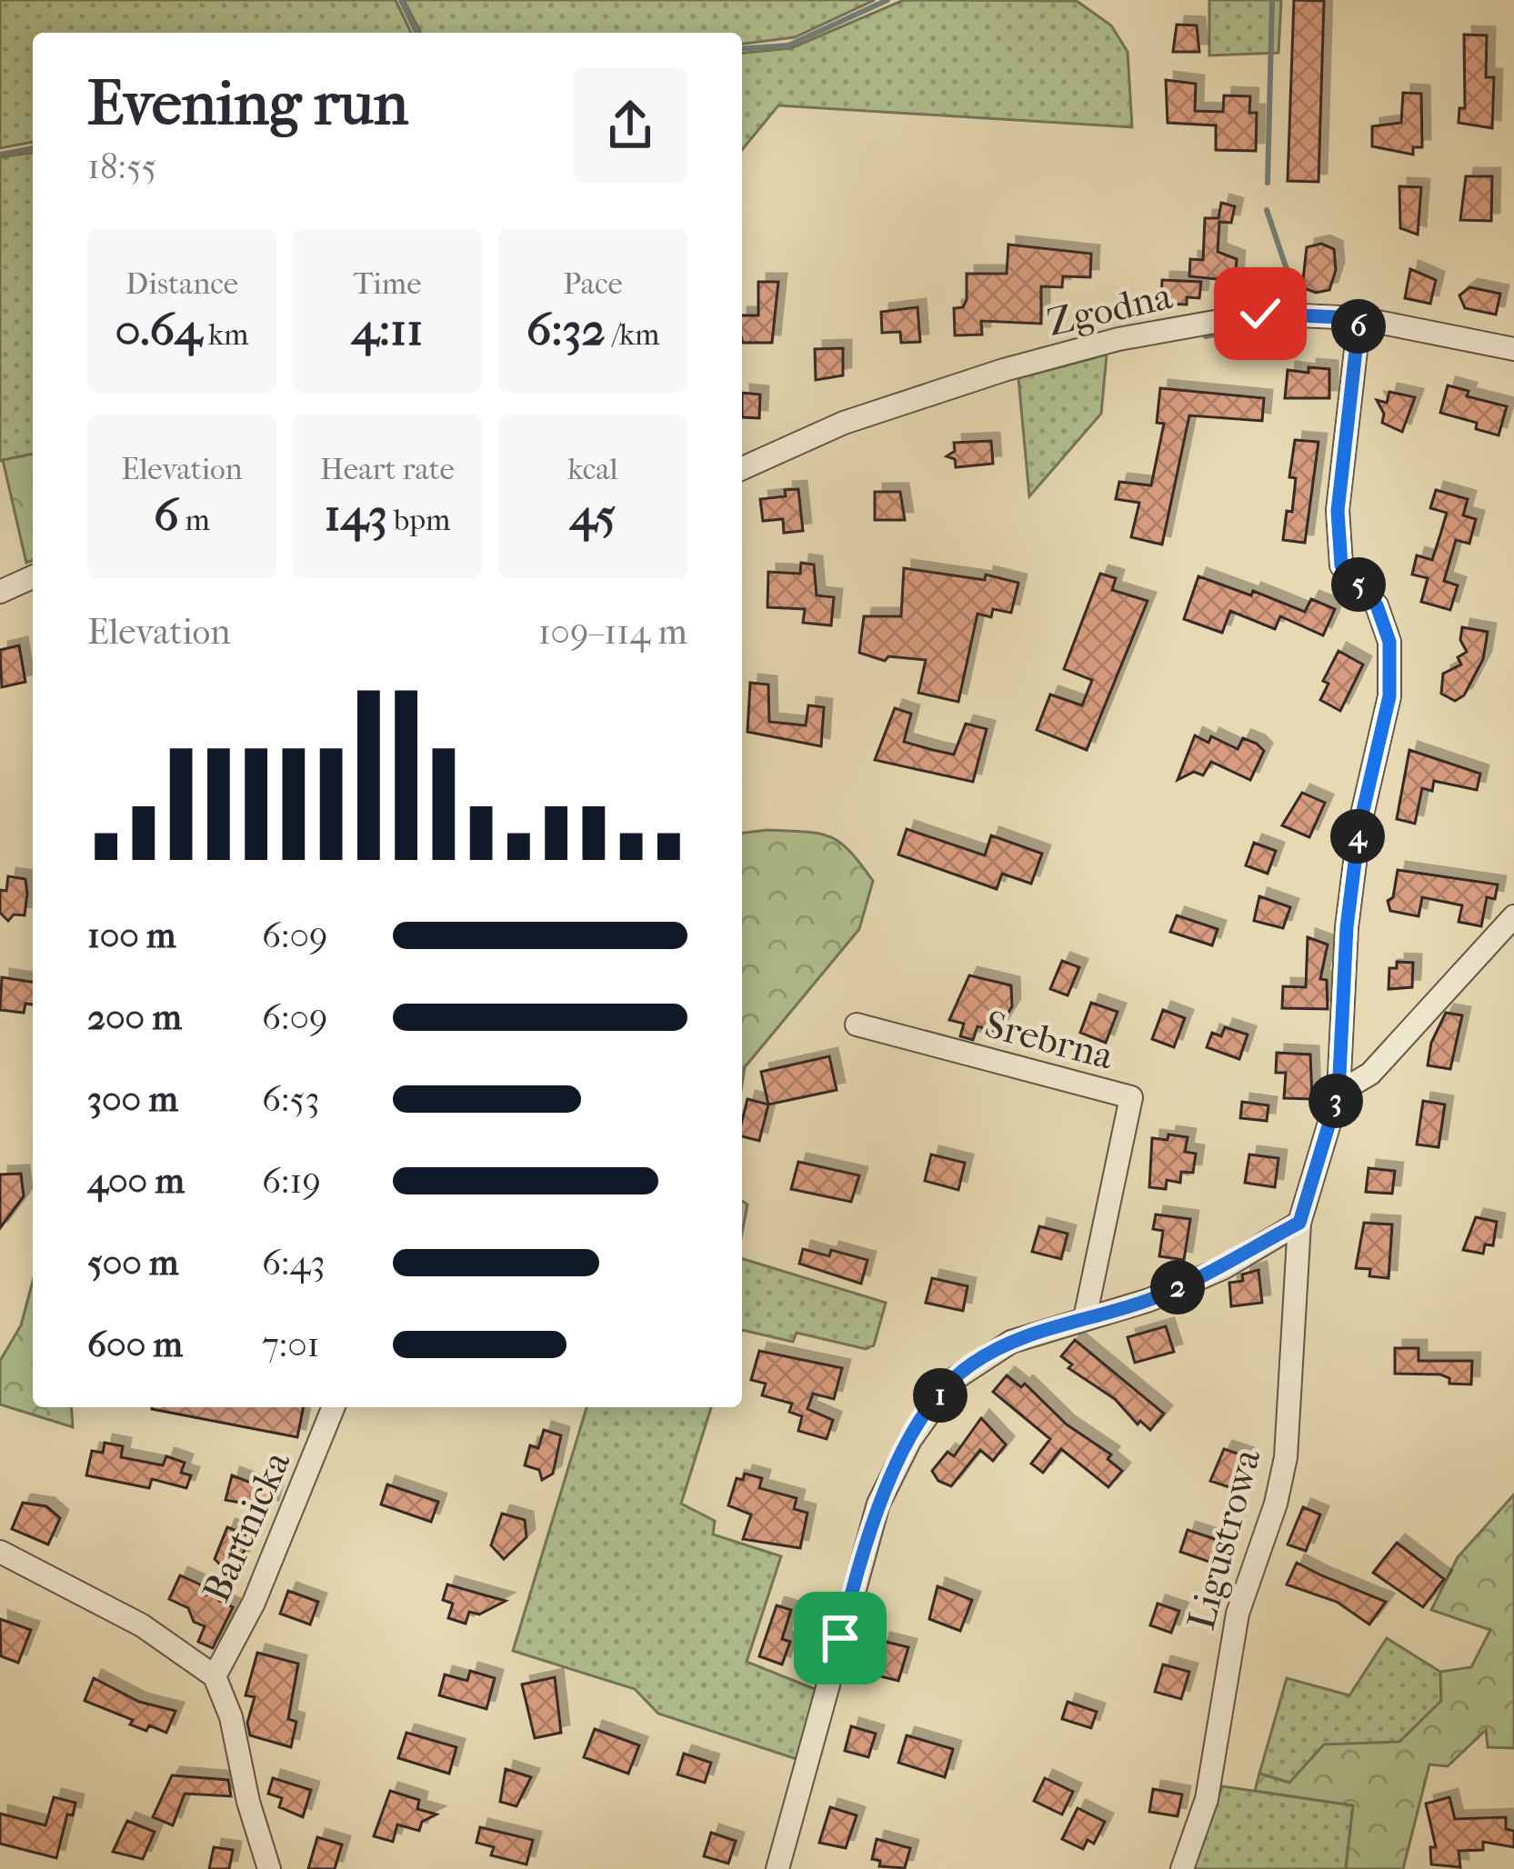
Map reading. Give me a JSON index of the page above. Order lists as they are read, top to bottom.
{
  "streets": {
    "street": [
      "Zgodna",
      "Srebrna",
      "Bartnicka",
      "Ligustrowa"
    ]
  },
  "crossings": [
    ["Zgodna", "Ligustrowa"]
  ],
  "page": {
    "heading": ["Evening run", "18:55"],
    "stats": [
      ["Distance", "0.64 km"],
      ["Time", "4:11"],
      ["Pace", "6:32 /km"],
      ["Elevation", "6 m"],
      ["Heart rate", "143 bpm"],
      ["kcal", "45"]
    ],
    "pins": [
      "6",
      "5",
      "4",
      "3",
      "2",
      "1"
    ],
    "chart": ["Elevation", "109–114 m"],
    "list": [
      {
        "name": "100 m",
        "note": "6:09"
      },
      {
        "name": "200 m",
        "note": "6:09"
      },
      {
        "name": "300 m",
        "note": "6:53"
      },
      {
        "name": "400 m",
        "note": "6:19"
      },
      {
        "name": "500 m",
        "note": "6:43"
      },
      {
        "name": "600 m",
        "note": "7:01"
      }
    ]
  }
}
